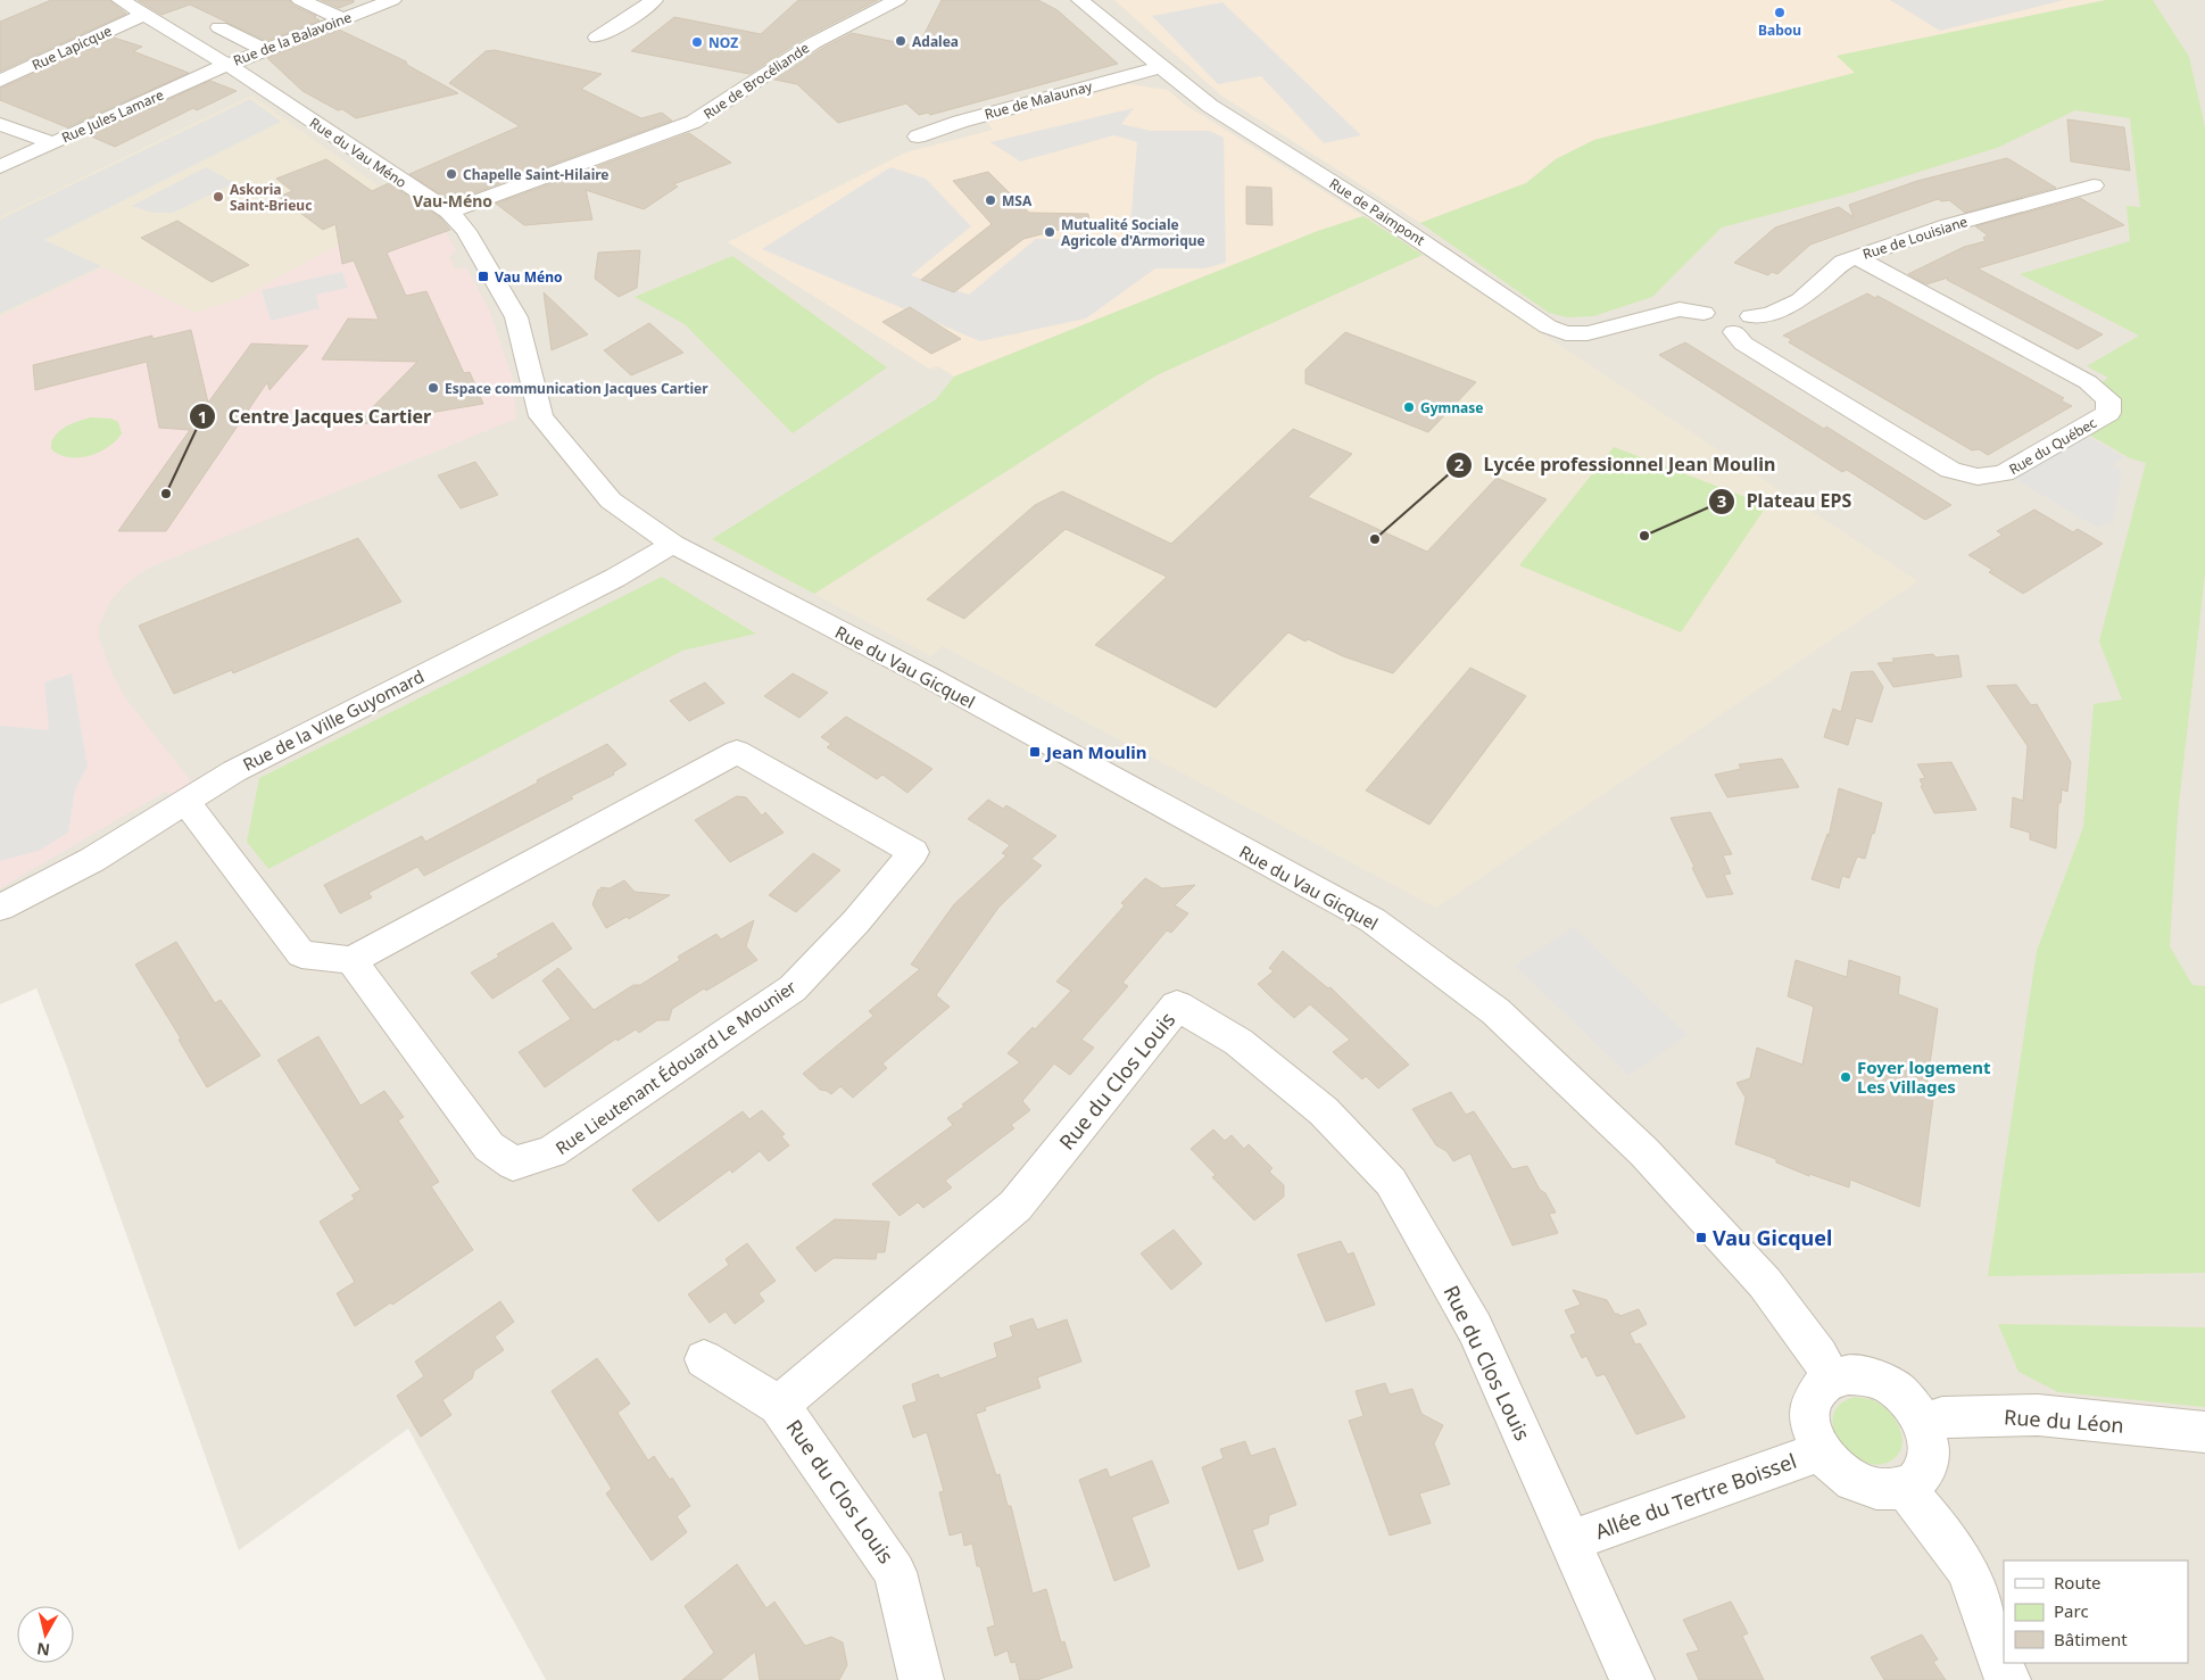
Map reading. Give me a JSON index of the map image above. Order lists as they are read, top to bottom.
{
  "streets": {
    "street": [
      "Rue de la Balavoine",
      "Rue Lapicque",
      "Rue de Brocéliande",
      "Rue de Malaunay",
      "Rue Jules Lamare",
      "Rue du Vau Méno",
      "Rue de Paimpont",
      "Rue de Louisiane",
      "Rue du Québec",
      "Rue du Vau Gicquel",
      "Rue de la Ville Guyomard",
      "Rue Lieutenant Édouard Le Mounier",
      "Rue du Clos Louis",
      "Rue du Léon",
      "Allée du Tertre Boissel"
    ]
  },
  "crossings": [
    ["Rue de la Balavoine", "Rue Jules Lamare"],
    ["Rue de la Balavoine", "Rue du Vau Méno"],
    ["Rue Lapicque", "Rue du Vau Méno"],
    ["Rue de Brocéliande", "Rue du Vau Méno"],
    ["Rue de Malaunay", "Rue de Paimpont"],
    ["Rue Jules Lamare", "Rue du Vau Méno"],
    ["Rue du Vau Méno", "Rue du Vau Gicquel"],
    ["Rue du Vau Méno", "Rue de la Ville Guyomard"],
    ["Rue de Paimpont", "Rue de Louisiane"],
    ["Rue de Paimpont", "Rue du Québec"],
    ["Rue de Louisiane", "Rue du Québec"],
    ["Rue du Vau Gicquel", "Rue de la Ville Guyomard"],
    ["Rue du Vau Gicquel", "Rue du Léon"],
    ["Rue du Vau Gicquel", "Allée du Tertre Boissel"],
    ["Rue du Clos Louis", "Allée du Tertre Boissel"],
    ["Rue du Léon", "Allée du Tertre Boissel"]
  ],
  "districts": ["Vau-Méno"],
  "places": {
    "other": [
      "Babou",
      "Adalea",
      "NOZ",
      "Chapelle Saint-Hilaire",
      "Askoria Saint-Brieuc",
      "MSA",
      "Mutualité Sociale Agricole d'Armorique",
      "Espace communication Jacques Cartier",
      "Gymnase",
      "Centre Jacques Cartier",
      "Plateau EPS",
      "Lycée professionnel Jean Moulin",
      "Foyer logement Les Villages"
    ],
    "transit": ["Vau Méno", "Jean Moulin", "Vau Gicquel"]
  },
  "legend": ["Route", "Parc", "Bâtiment"],
  "north": "bottom"
}
